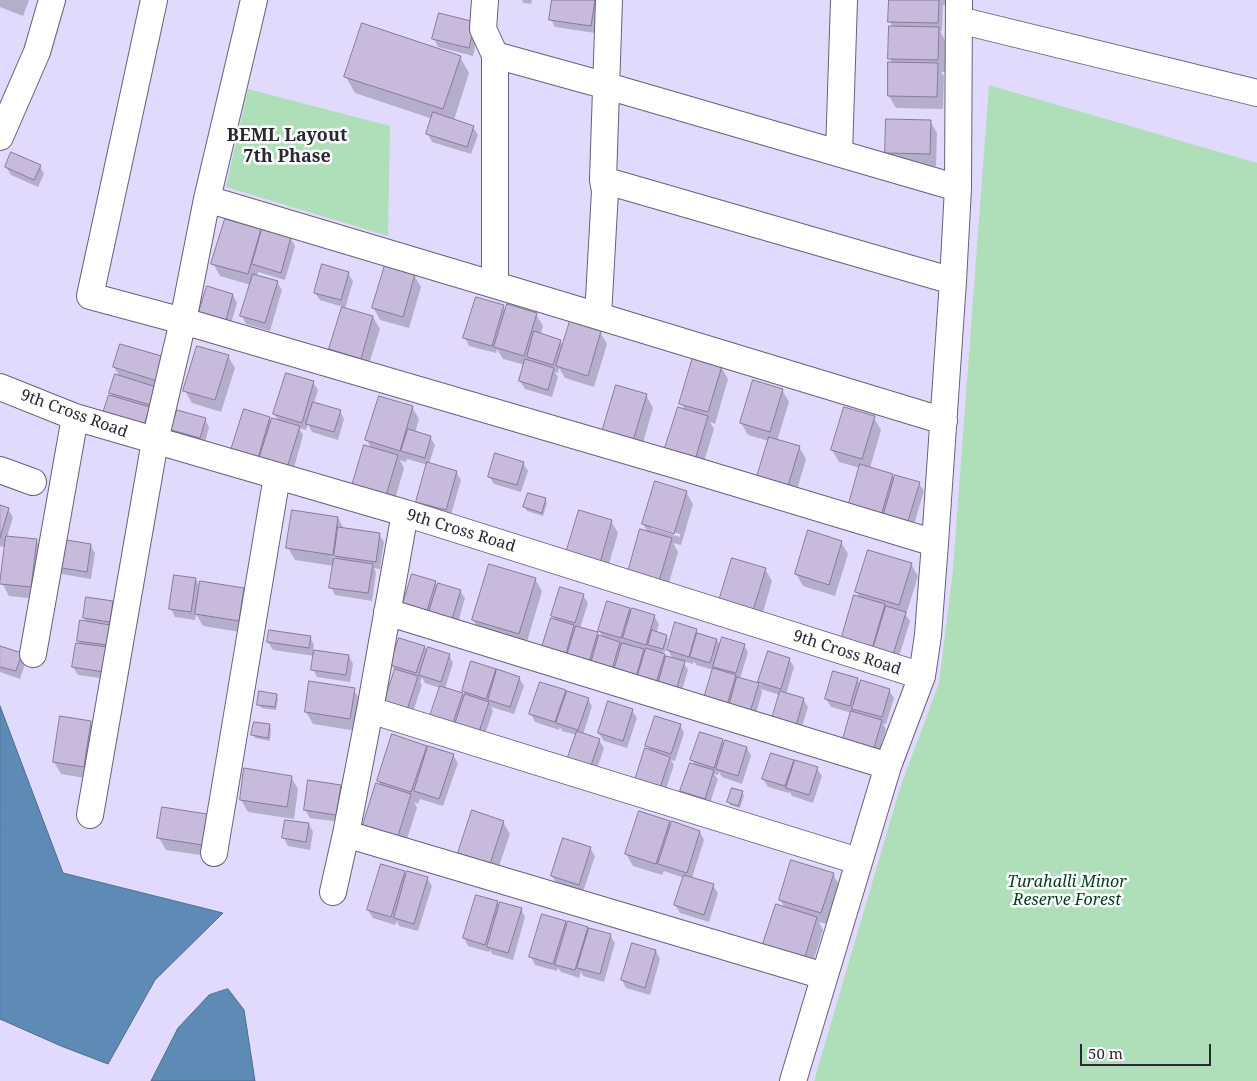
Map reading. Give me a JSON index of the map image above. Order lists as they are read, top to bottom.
{
  "streets": {
    "street": ["9th Cross Road"]
  },
  "districts": ["BEML Layout 7th Phase"],
  "parks": ["Turahalli Minor Reserve Forest"],
  "scale_bar": "50 m"
}
